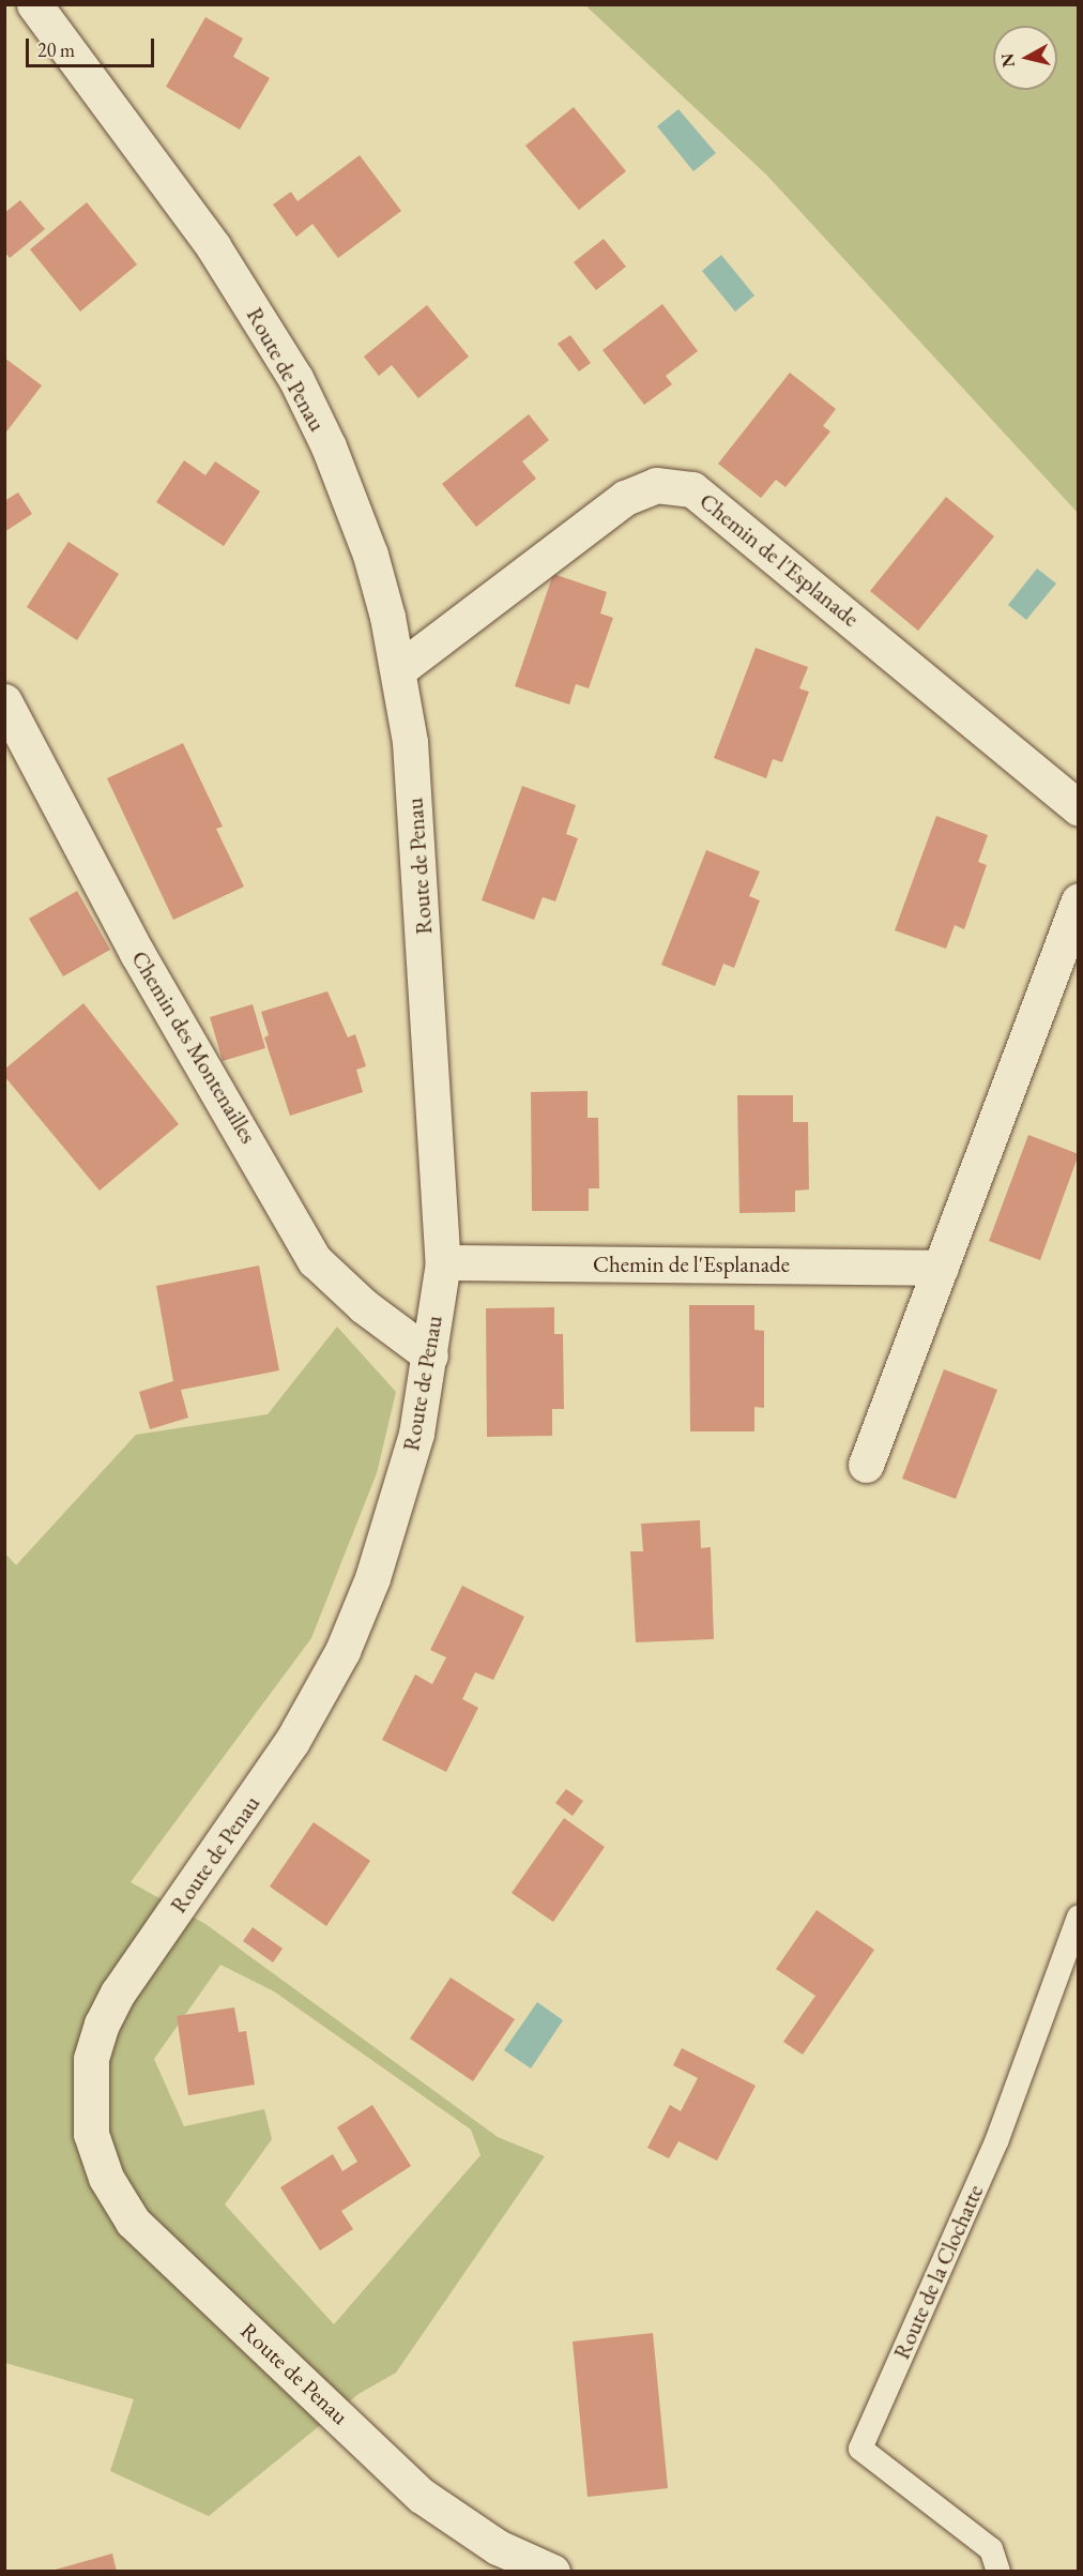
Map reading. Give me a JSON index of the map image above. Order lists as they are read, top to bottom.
{
  "streets": {
    "street": ["Route de Penau", "Chemin de l'Esplanade", "Chemin des Montenailles"],
    "lane": ["Route de la Clochatte"]
  },
  "crossings": [
    ["Route de Penau", "Chemin de l'Esplanade"],
    ["Route de Penau", "Chemin des Montenailles"]
  ],
  "scale_bar": "20 m",
  "north": "left"
}
